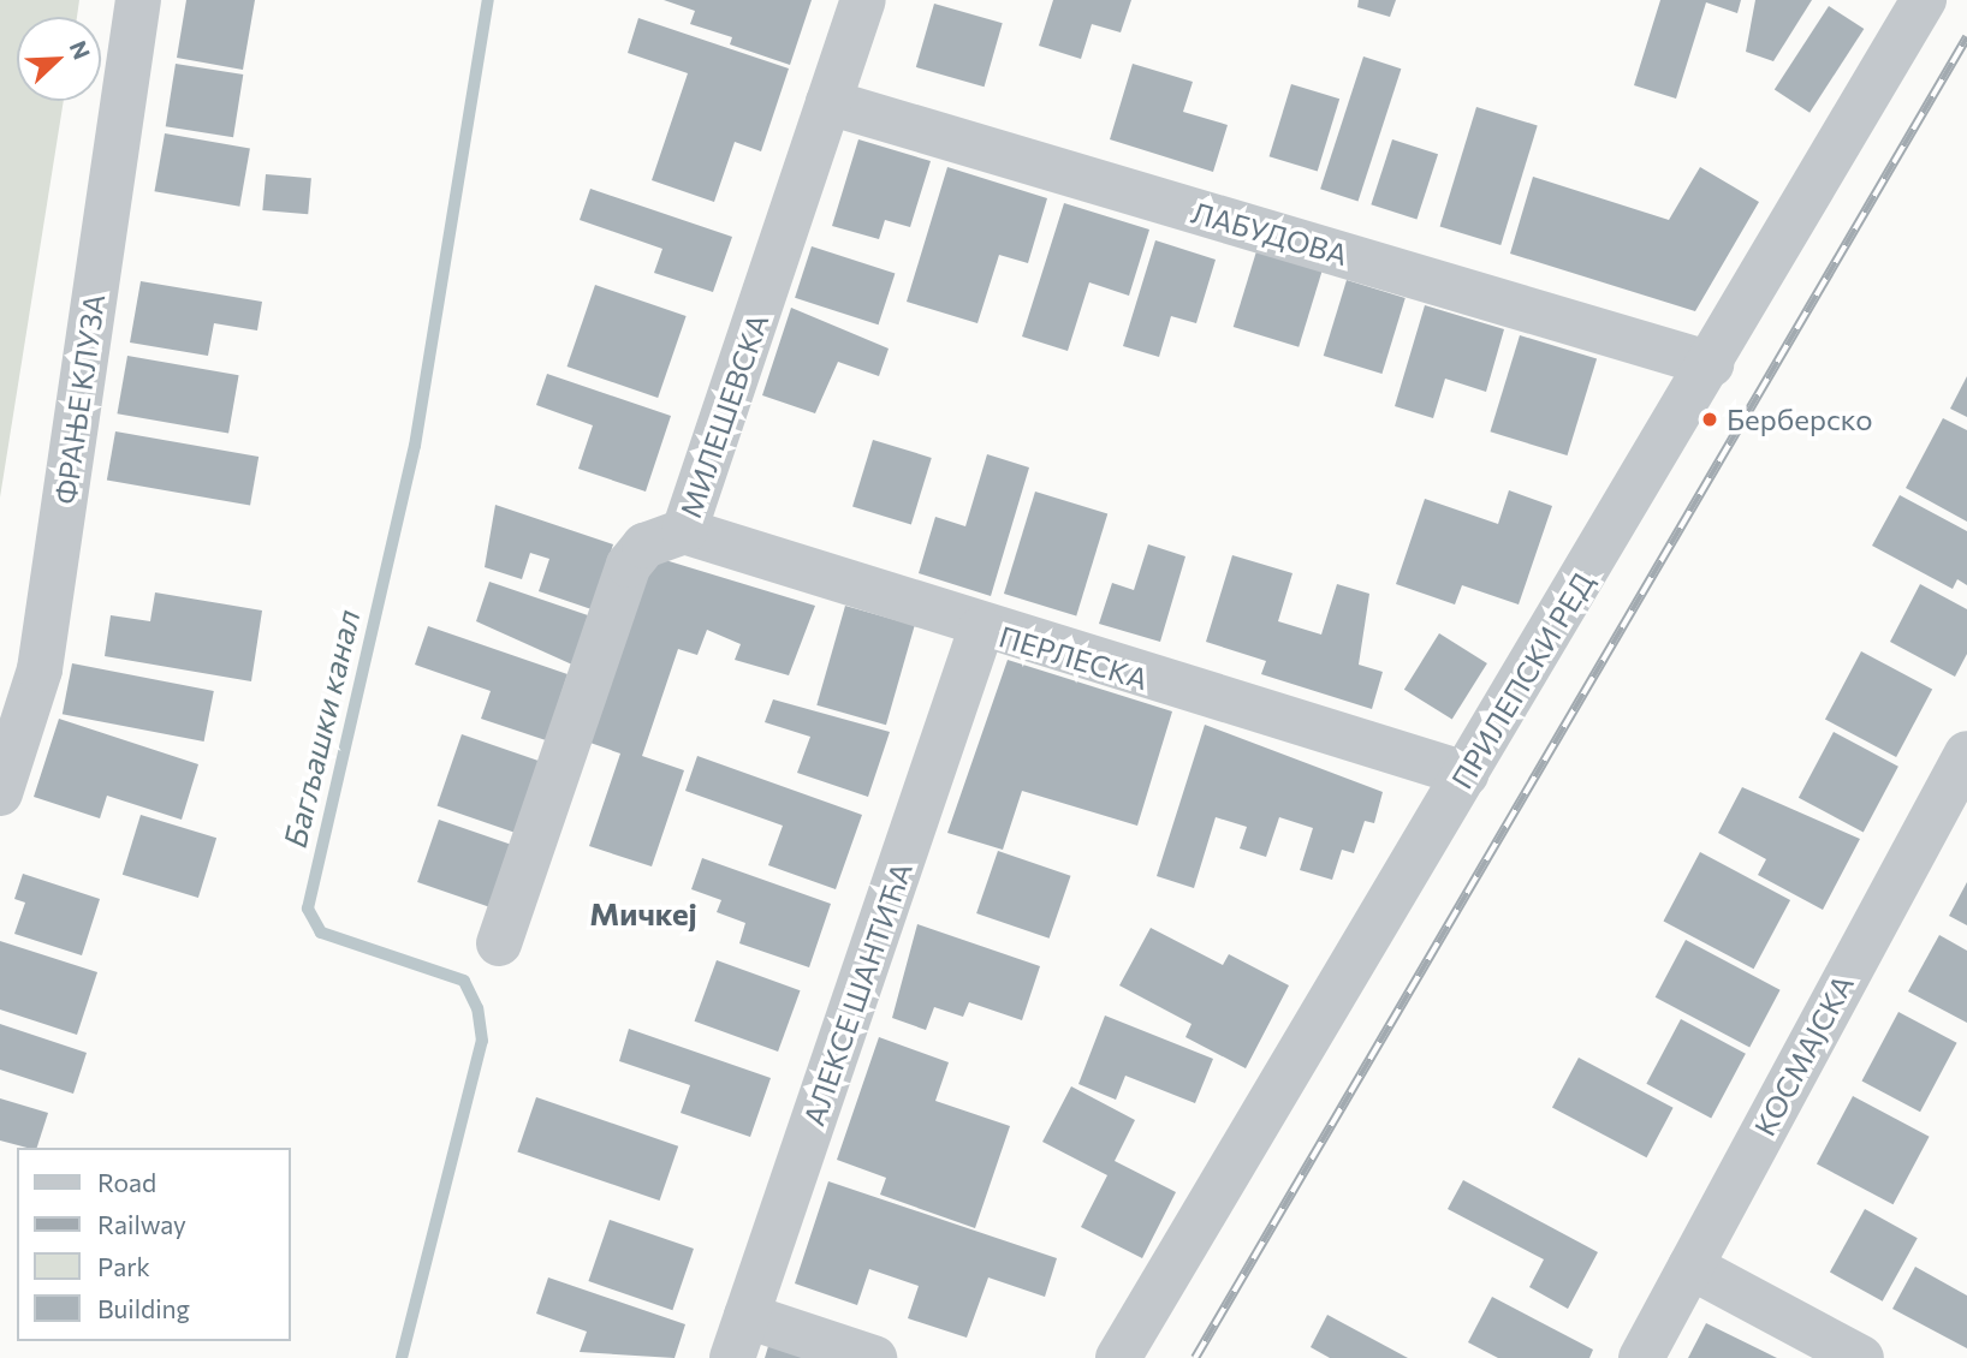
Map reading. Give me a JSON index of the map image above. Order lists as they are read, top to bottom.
{
  "streets": {
    "street": [
      "ЛАБУДОВА",
      "ФРАЊЕ КЛУЗА",
      "МИЛЕШЕВСКА",
      "ПЕРЛЕСКА",
      "ПРИЛЕПСКИ РЕД",
      "АЛЕКСЕ ШАНТИЋА",
      "КОСМАЈСКА"
    ]
  },
  "crossings": [
    ["ЛАБУДОВА", "МИЛЕШЕВСКА"],
    ["ЛАБУДОВА", "ПРИЛЕПСКИ РЕД"],
    ["МИЛЕШЕВСКА", "ПЕРЛЕСКА"],
    ["ПЕРЛЕСКА", "ПРИЛЕПСКИ РЕД"],
    ["ПЕРЛЕСКА", "АЛЕКСЕ ШАНТИЋА"]
  ],
  "districts": ["Мичкеј"],
  "water": ["Багљашки канал"],
  "places": ["Берберско"],
  "legend": [
    "Road",
    "Railway",
    "Park",
    "Building"
  ],
  "north": "top right"
}
